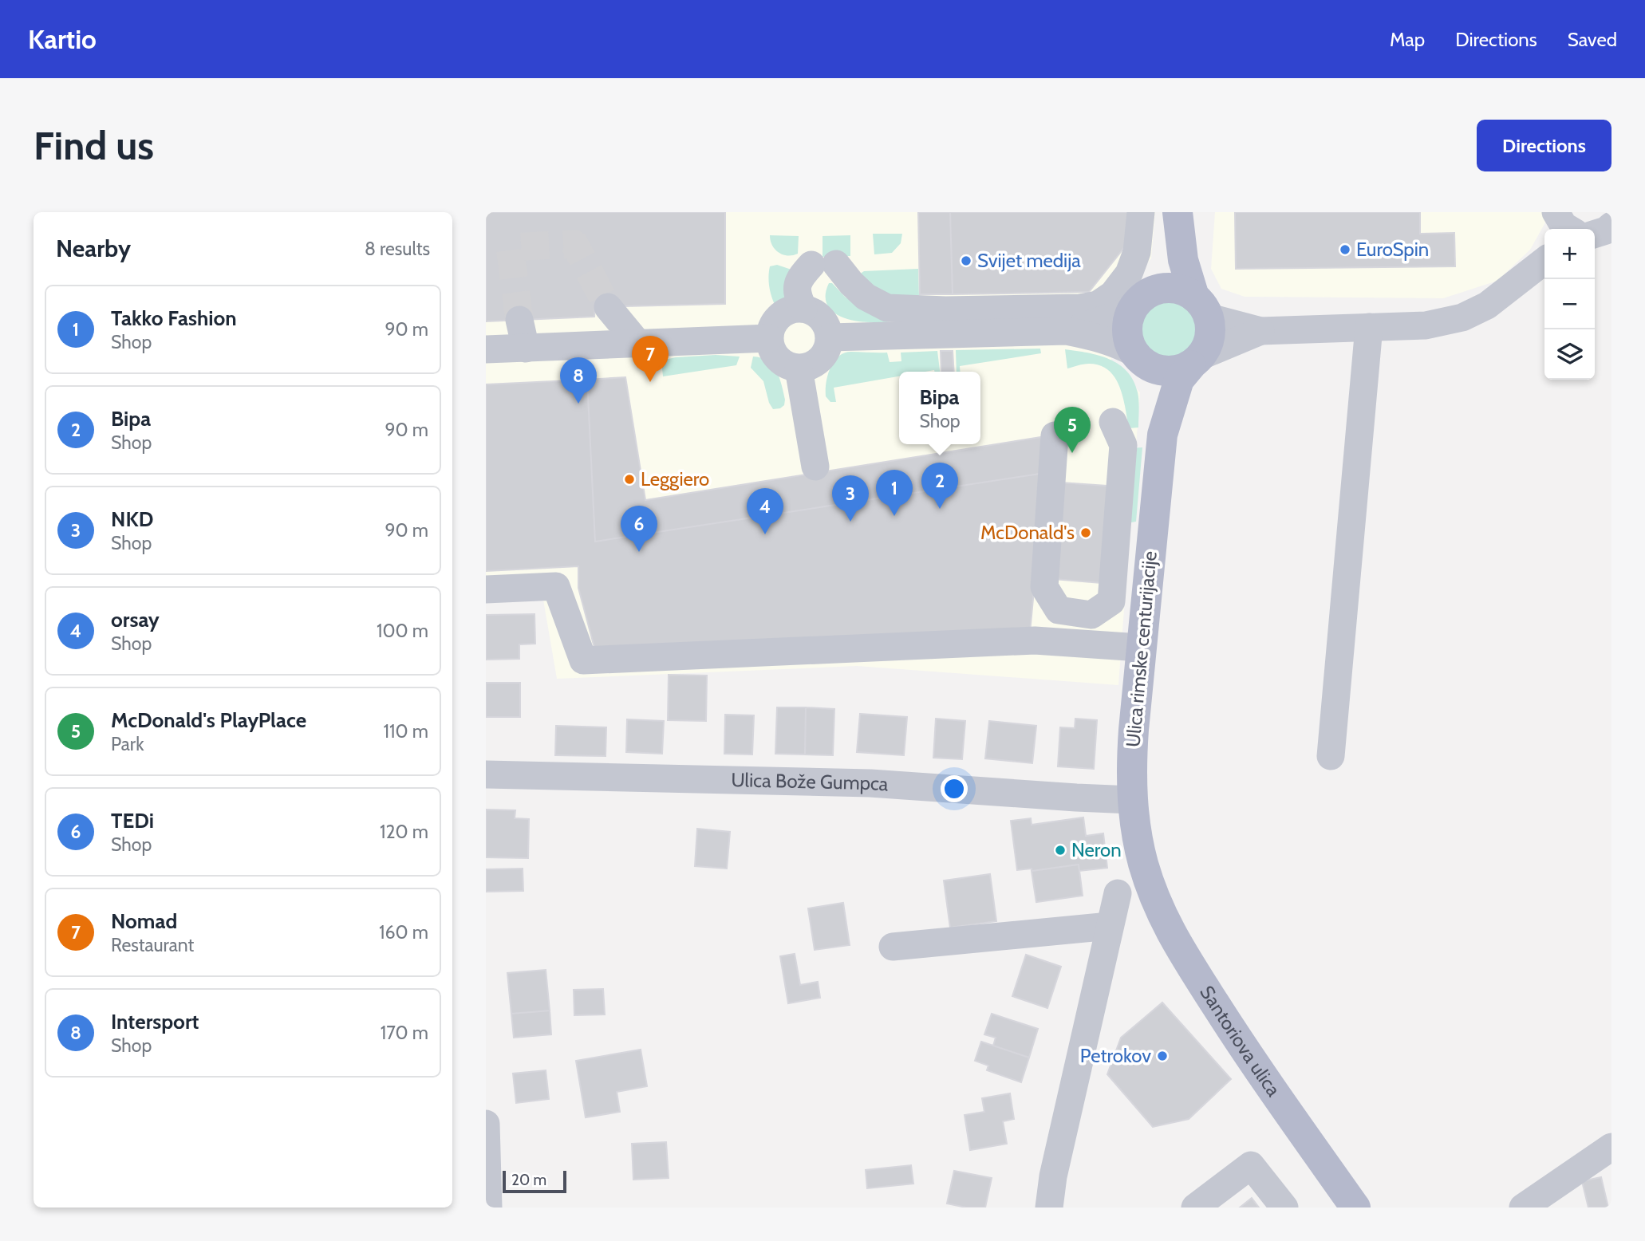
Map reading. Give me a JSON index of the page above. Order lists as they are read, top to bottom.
{
  "streets": {
    "main road": ["Ulica rimske centurijacije", "Santoriova ulica"],
    "street": ["Ulica Bože Gumpca"]
  },
  "crossings": [
    ["Ulica rimske centurijacije", "Ulica Bože Gumpca"],
    ["Ulica rimske centurijacije", "Santoriova ulica"]
  ],
  "places": [
    "EuroSpin",
    "Svijet medija",
    "Leggiero",
    "McDonald's",
    "Neron",
    "Petrokov"
  ],
  "scale_bar": "20 m",
  "page": {
    "header": "Kartio",
    "nav": ["Map", "Directions", "Saved"],
    "buttons": "Directions",
    "title": "Find us",
    "heading": ["Nearby", "8 results"],
    "map_buttons": ["+", "−"],
    "list": [
      {
        "mark": "1",
        "name": "Takko Fashion",
        "note": "Shop",
        "value": "90 m"
      },
      {
        "mark": "2",
        "name": "Bipa",
        "note": "Shop",
        "value": "90 m"
      },
      {
        "mark": "3",
        "name": "NKD",
        "note": "Shop",
        "value": "90 m"
      },
      {
        "mark": "4",
        "name": "orsay",
        "note": "Shop",
        "value": "100 m"
      },
      {
        "mark": "5",
        "name": "McDonald's PlayPlace",
        "note": "Park",
        "value": "110 m"
      },
      {
        "mark": "6",
        "name": "TEDi",
        "note": "Shop",
        "value": "120 m"
      },
      {
        "mark": "7",
        "name": "Nomad",
        "note": "Restaurant",
        "value": "160 m"
      },
      {
        "mark": "8",
        "name": "Intersport",
        "note": "Shop",
        "value": "170 m"
      }
    ],
    "pins": [
      "7",
      "8",
      "5",
      "2",
      "1",
      "3",
      "4",
      "6"
    ],
    "popup": ["Bipa", "Shop"],
    "scale": "20 m"
  }
}
